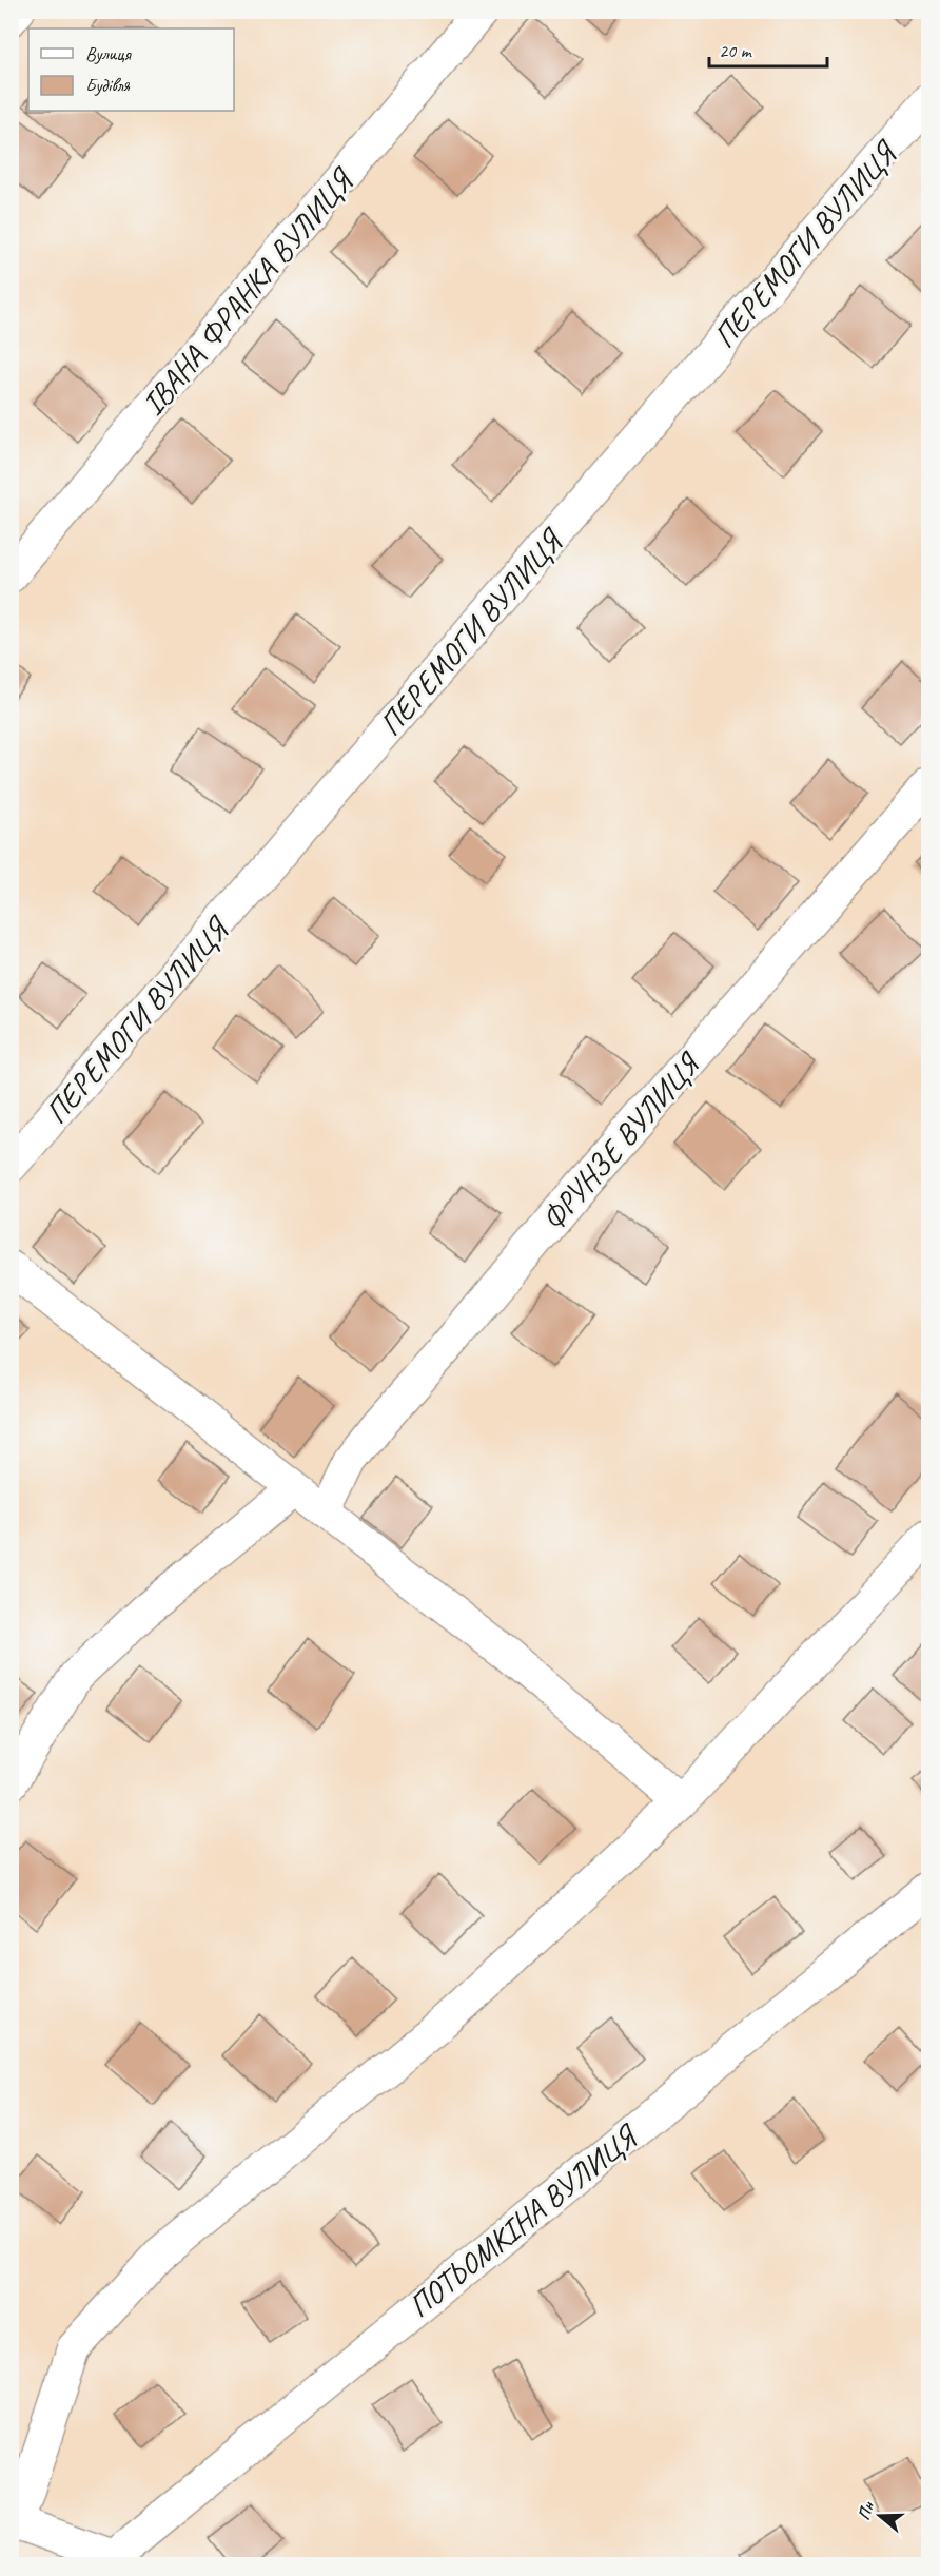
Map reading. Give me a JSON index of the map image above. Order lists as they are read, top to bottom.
{
  "streets": {
    "street": [
      "ПЕРЕМОГИ ВУЛИЦЯ",
      "ІВАНА ФРАНКА ВУЛИЦЯ",
      "ФРУНЗЕ ВУЛИЦЯ",
      "ПОТЬОМКІНА ВУЛИЦЯ"
    ]
  },
  "legend": ["Вулиця", "Будівля"],
  "scale_bar": "20 m",
  "north": "left"
}
